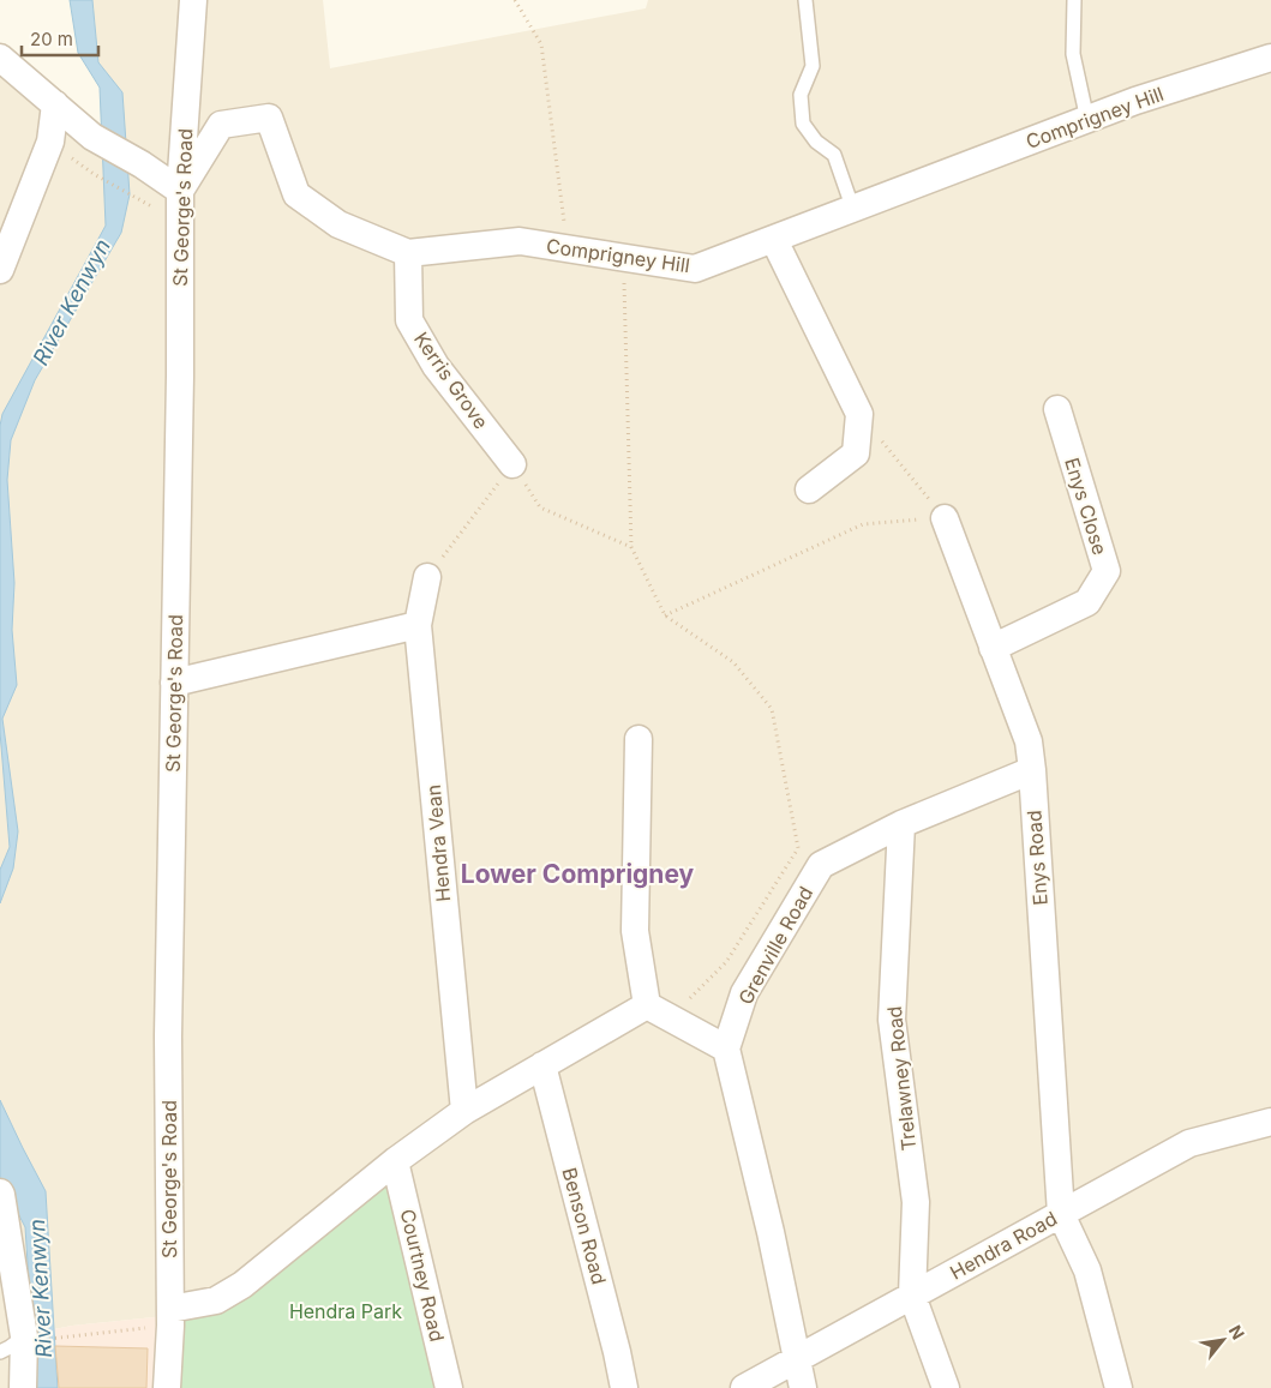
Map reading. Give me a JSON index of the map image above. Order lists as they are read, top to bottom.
{
  "streets": {
    "street": [
      "Comprigney Hill",
      "St George's Road",
      "Kerris Grove",
      "Enys Close",
      "Hendra Vean",
      "Enys Road",
      "Grenville Road",
      "Trelawney Road",
      "Benson Road",
      "Hendra Road",
      "Courtney Road"
    ]
  },
  "crossings": [
    ["Comprigney Hill", "St George's Road"],
    ["Comprigney Hill", "Kerris Grove"],
    ["Enys Close", "Enys Road"],
    ["Enys Road", "Grenville Road"],
    ["Enys Road", "Hendra Road"],
    ["Grenville Road", "Trelawney Road"],
    ["Trelawney Road", "Hendra Road"]
  ],
  "districts": ["Lower Comprigney"],
  "water": ["River Kenwyn"],
  "parks": ["Hendra Park"],
  "scale_bar": "20 m",
  "north": "top right"
}
